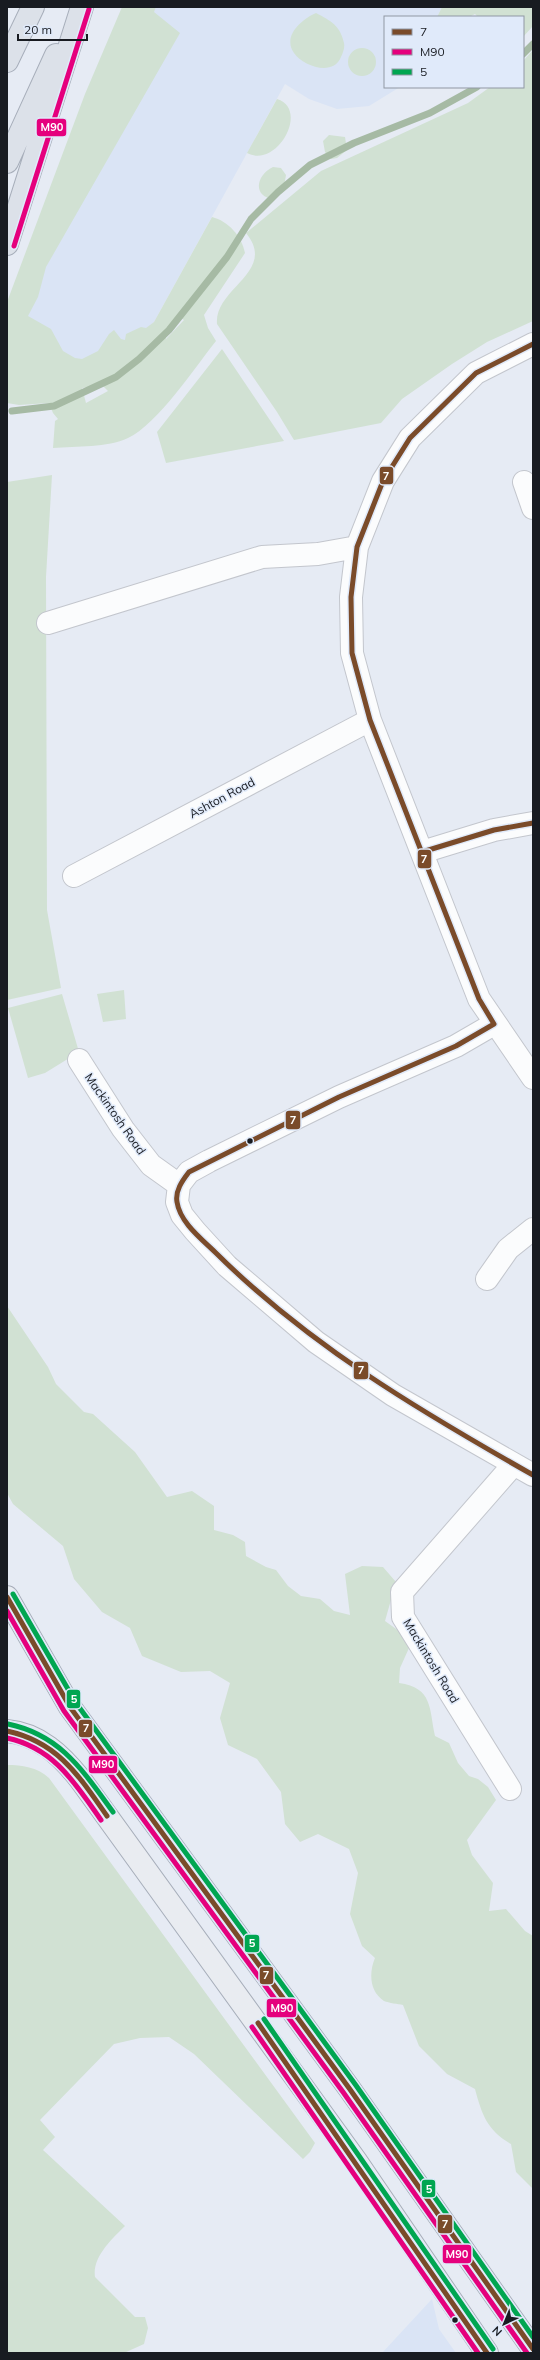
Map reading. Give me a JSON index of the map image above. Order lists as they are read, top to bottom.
{
  "streets": {
    "street": ["Ashton Road", "Mackintosh Road"]
  },
  "lines": ["transit line M90", "transit line 7", "transit line 5"],
  "legend": ["7", "M90", "5"],
  "scale_bar": "20 m",
  "north": "bottom left"
}
